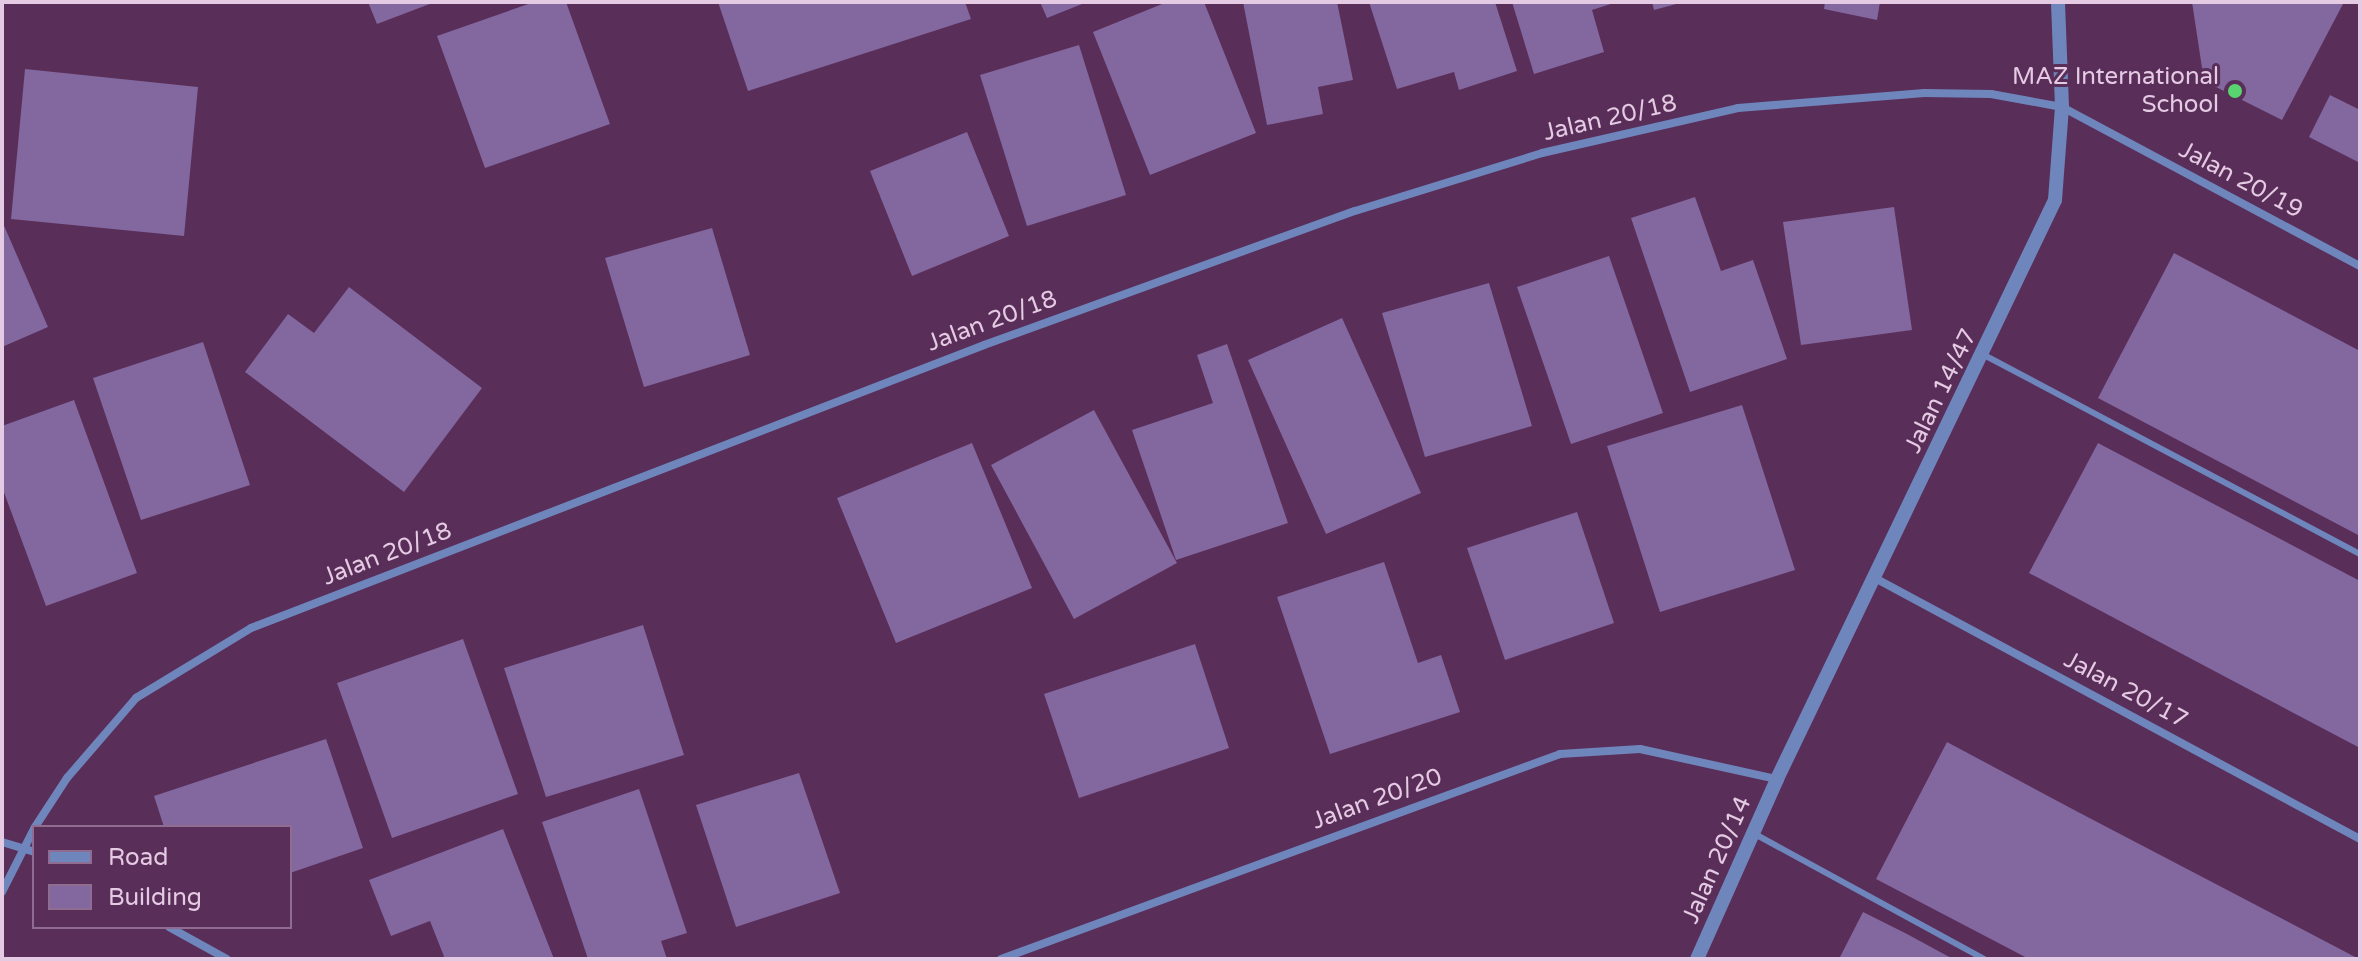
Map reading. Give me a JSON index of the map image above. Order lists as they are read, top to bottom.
{
  "streets": {
    "street": [
      "Jalan 20/18",
      "Jalan 20/19",
      "Jalan 14/47",
      "Jalan 20/17",
      "Jalan 20/20",
      "Jalan 20/14"
    ]
  },
  "crossings": [
    ["Jalan 20/18", "Jalan 20/19"],
    ["Jalan 20/18", "Jalan 14/47"],
    ["Jalan 20/19", "Jalan 14/47"],
    ["Jalan 14/47", "Jalan 20/17"],
    ["Jalan 14/47", "Jalan 20/20"],
    ["Jalan 14/47", "Jalan 20/14"],
    ["Jalan 20/20", "Jalan 20/14"]
  ],
  "places": ["MAZ International School"],
  "legend": ["Road", "Building"]
}
